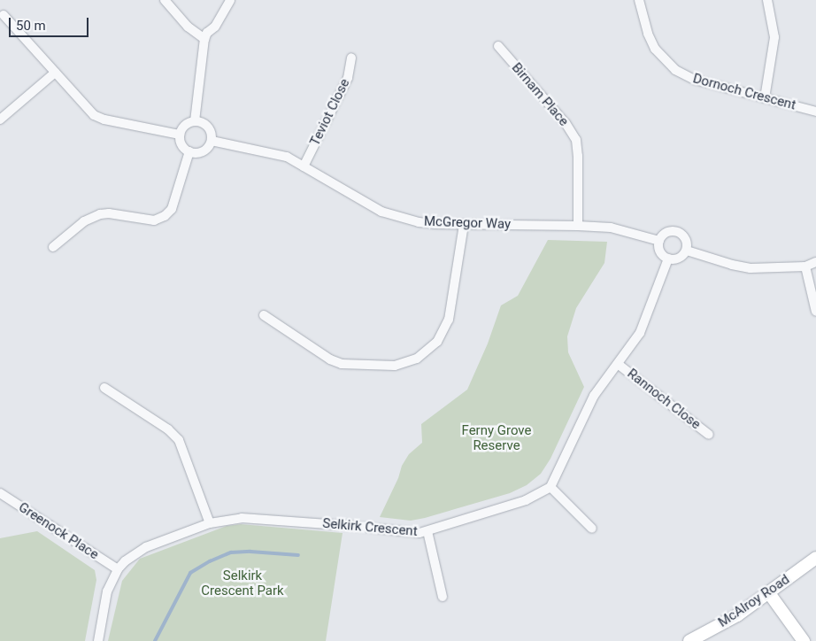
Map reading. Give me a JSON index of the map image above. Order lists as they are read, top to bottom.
{
  "streets": {
    "street": [
      "Dornoch Crescent",
      "Birnam Place",
      "Teviot Close",
      "McGregor Way",
      "Rannoch Close",
      "Selkirk Crescent",
      "Greenock Place",
      "McAlroy Road"
    ]
  },
  "crossings": [
    ["Birnam Place", "McGregor Way"],
    ["Teviot Close", "McGregor Way"],
    ["Selkirk Crescent", "Greenock Place"]
  ],
  "parks": ["Ferny Grove Reserve", "Selkirk Crescent Park"],
  "scale_bar": "50 m"
}
